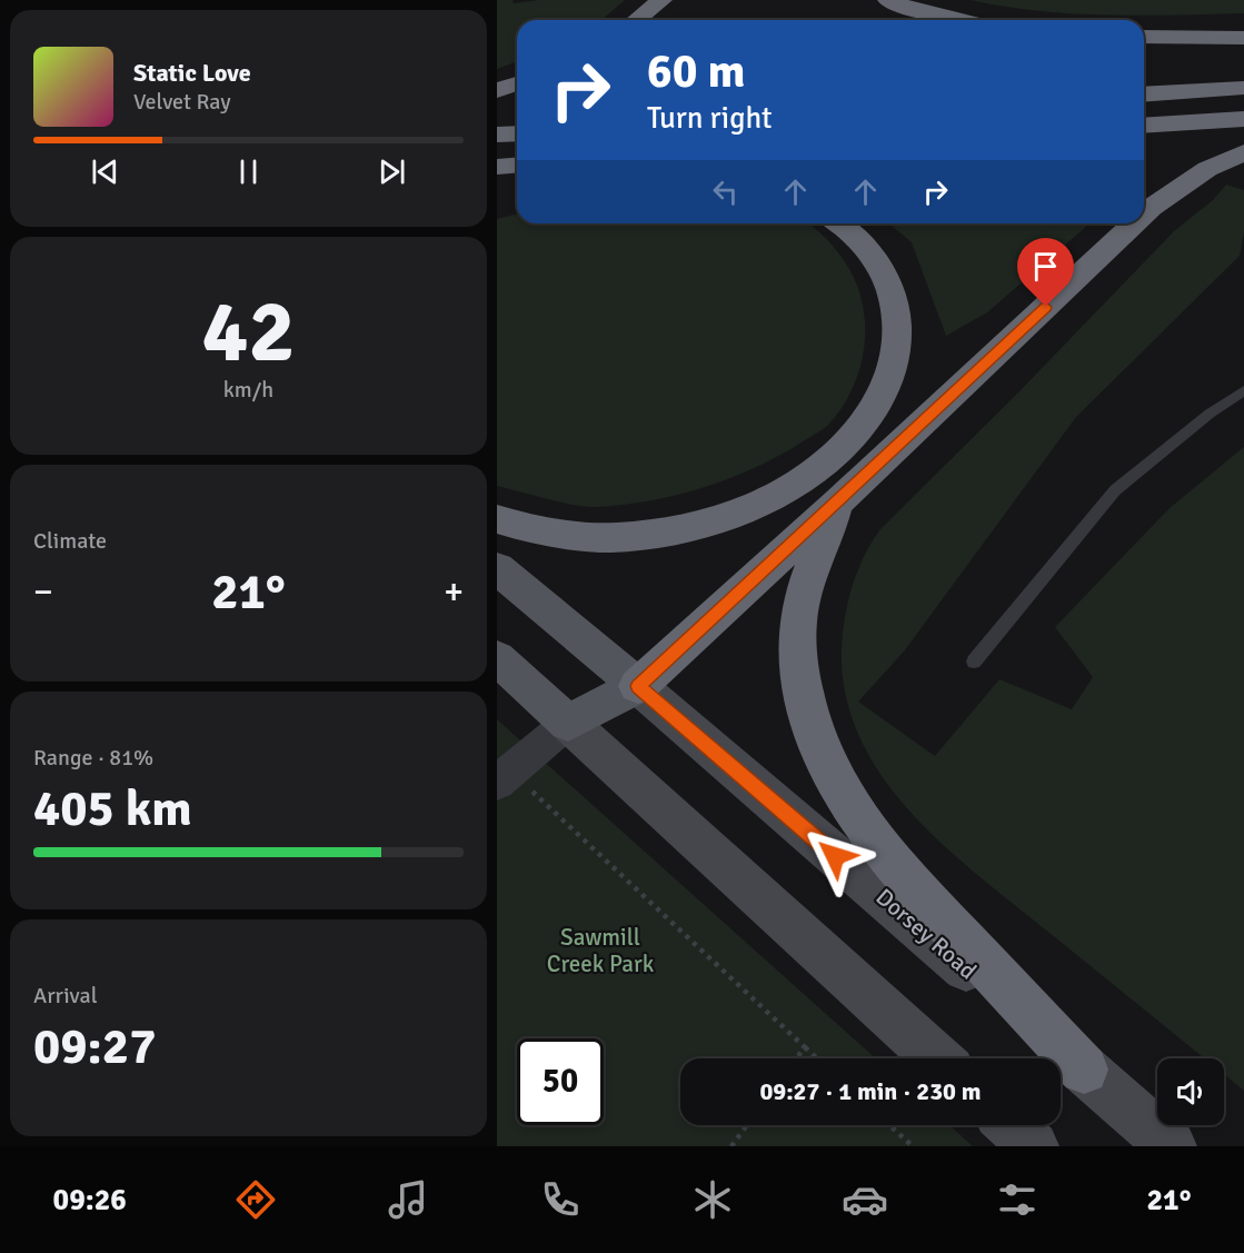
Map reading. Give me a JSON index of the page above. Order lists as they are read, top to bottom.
{
  "streets": {
    "main road": ["Dorsey Road"]
  },
  "parks": ["Sawmill Creek Park"],
  "page": {
    "turn": ["60 m", "Turn right"],
    "song": ["Static Love", "Velvet Ray"],
    "tile": [
      ["42", "km/h"],
      "Climate",
      ["Range · 81%", "405 km"],
      ["Arrival", "09:27"]
    ],
    "heat": ["−", "21°", "+"],
    "limit": "50",
    "trip": "09:27 · 1 min · 230 m",
    "tabs": ["09:26", "21°"]
  }
}
